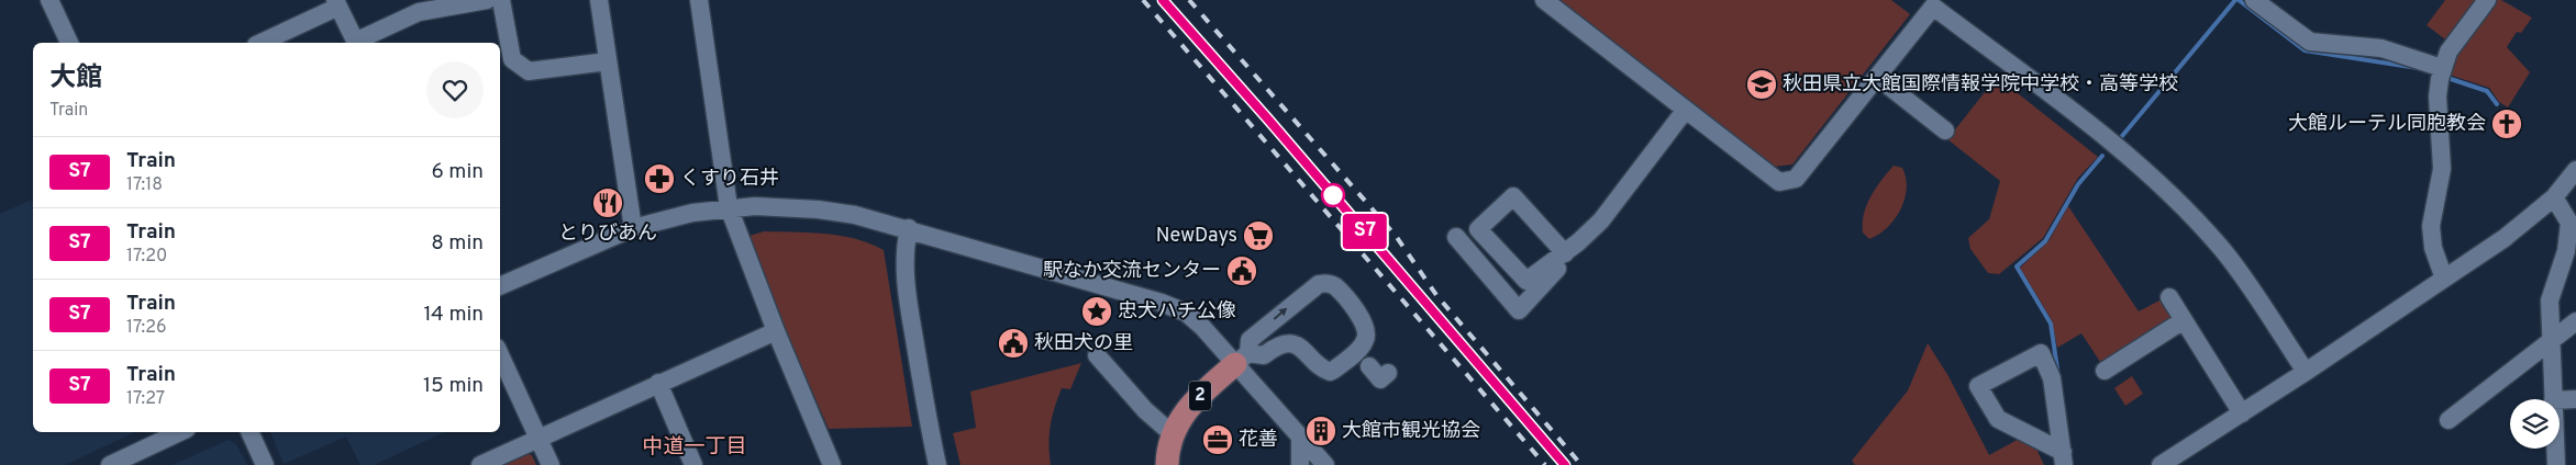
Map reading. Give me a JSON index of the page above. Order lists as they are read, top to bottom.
{
  "streets": {
    "main road": ["2"]
  },
  "districts": ["中道一丁目"],
  "places": {
    "school or university": ["秋田県立大館国際情報学院中学校・高等学校"],
    "church": ["大館ルーテル同胞教会"],
    "pharmacy": ["くすり石井"],
    "restaurant": ["とりびあん"],
    "supermarket": ["NewDays"],
    "public building": ["駅なか交流センター", "秋田犬の里"],
    "place": ["忠犬ハチ公像"],
    "building": ["大館市観光協会"],
    "office": ["花善"]
  },
  "page": {
    "on_map": "S7",
    "heading": ["大館", "Train"],
    "list": [
      {
        "mark": "S7",
        "name": "Train",
        "note": "17:18",
        "value": "6 min"
      },
      {
        "mark": "S7",
        "name": "Train",
        "note": "17:20",
        "value": "8 min"
      },
      {
        "mark": "S7",
        "name": "Train",
        "note": "17:26",
        "value": "14 min"
      },
      {
        "mark": "S7",
        "name": "Train",
        "note": "17:27",
        "value": "15 min"
      }
    ]
  }
}
